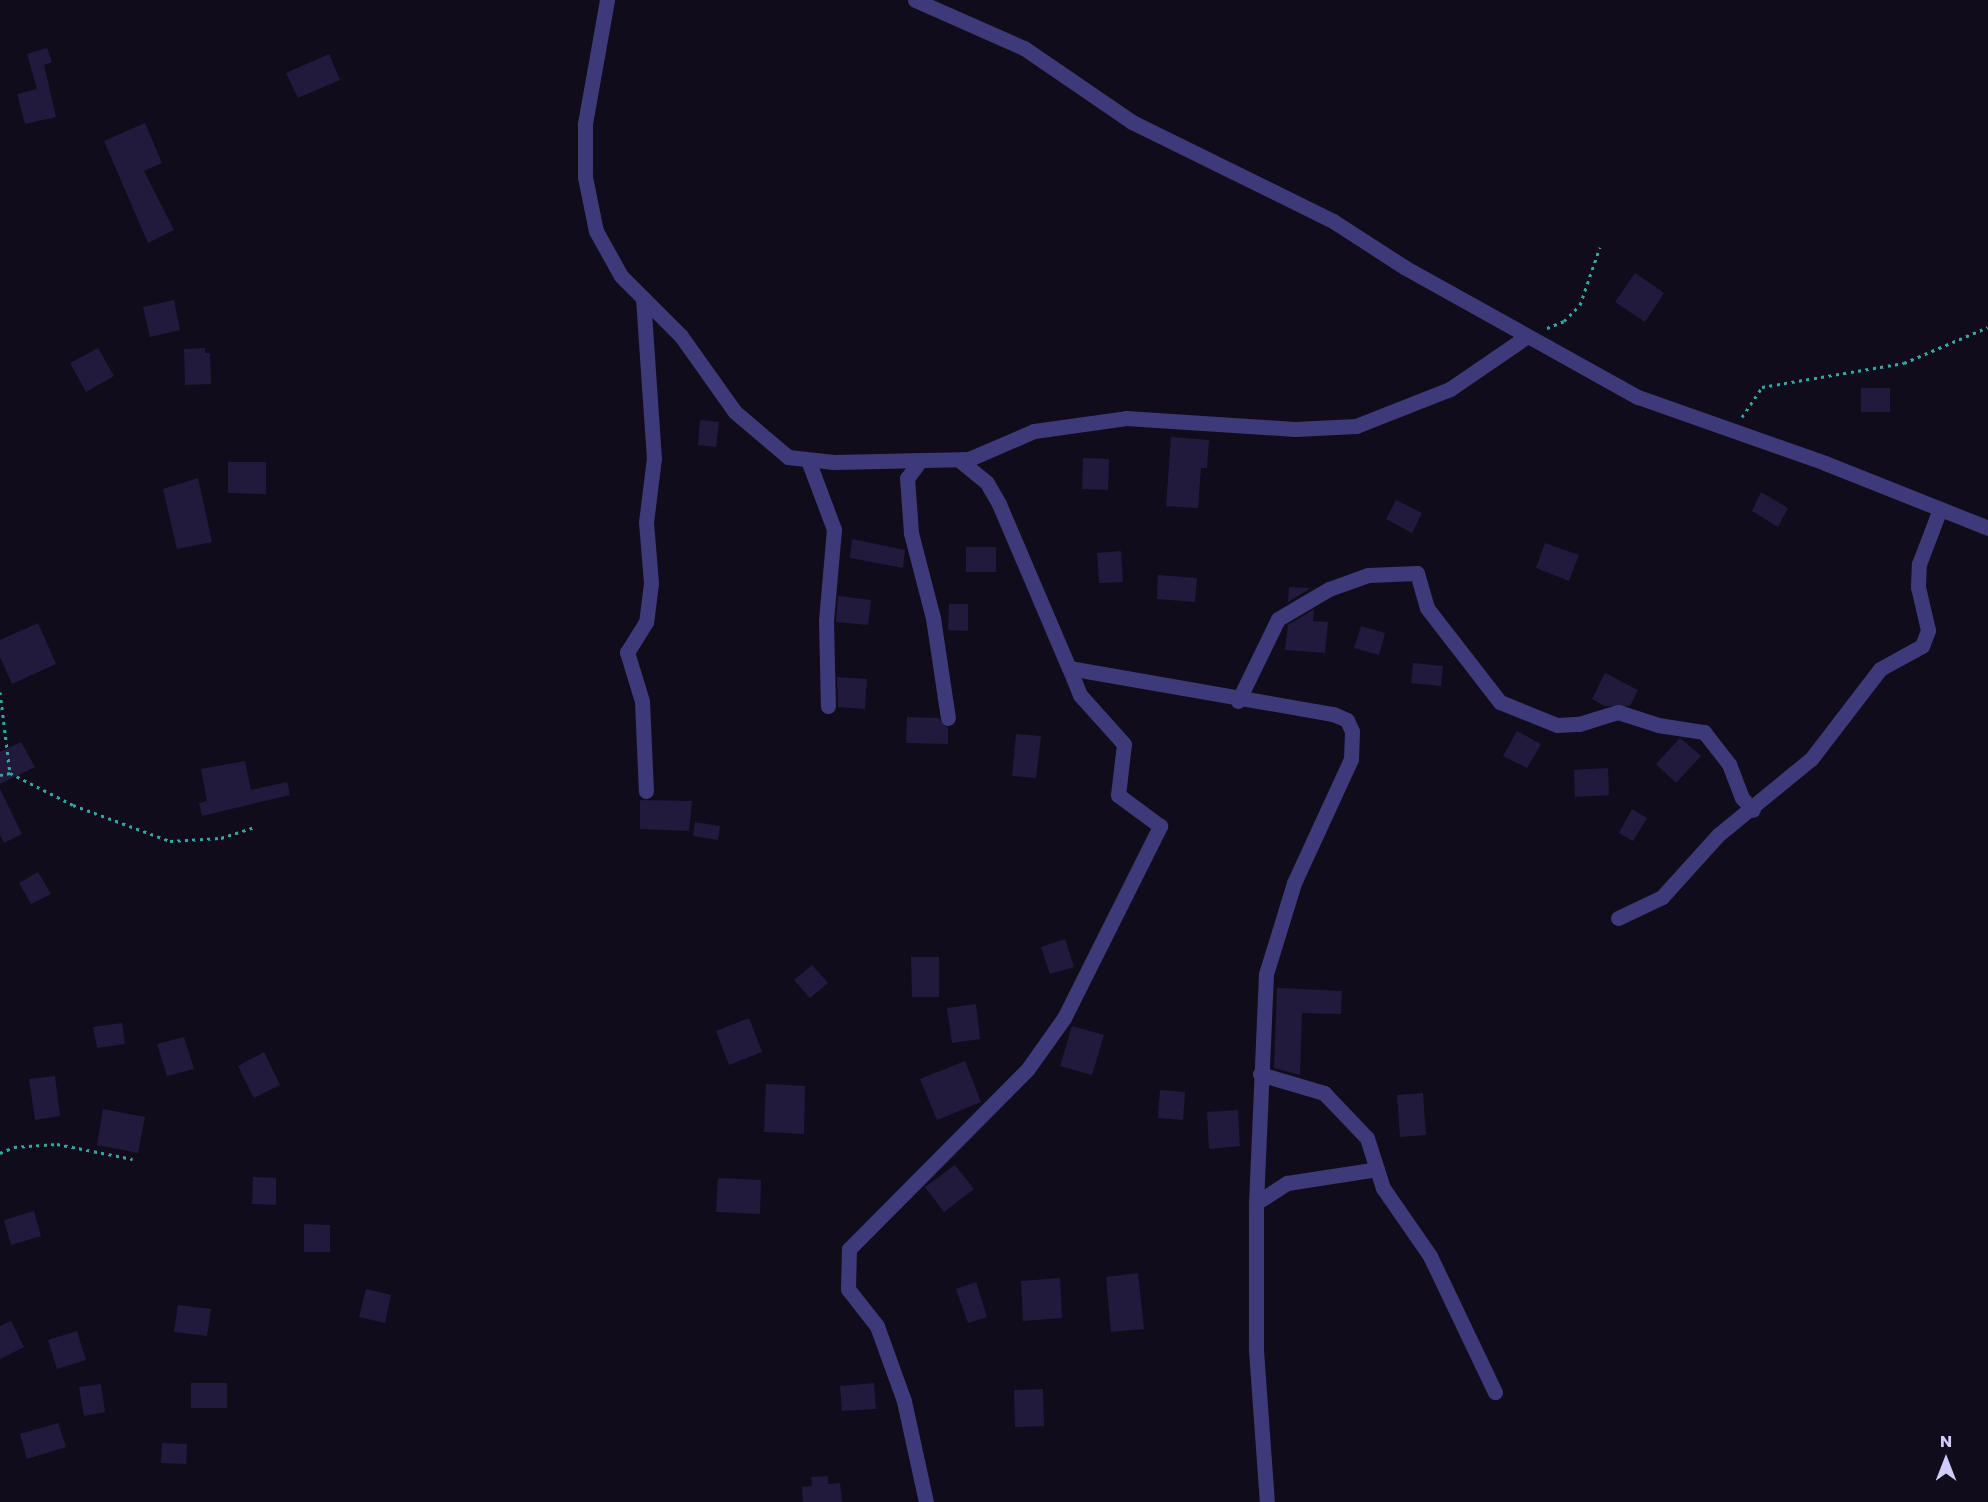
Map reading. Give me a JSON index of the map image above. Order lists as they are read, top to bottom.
{
  "north": "top"
}
